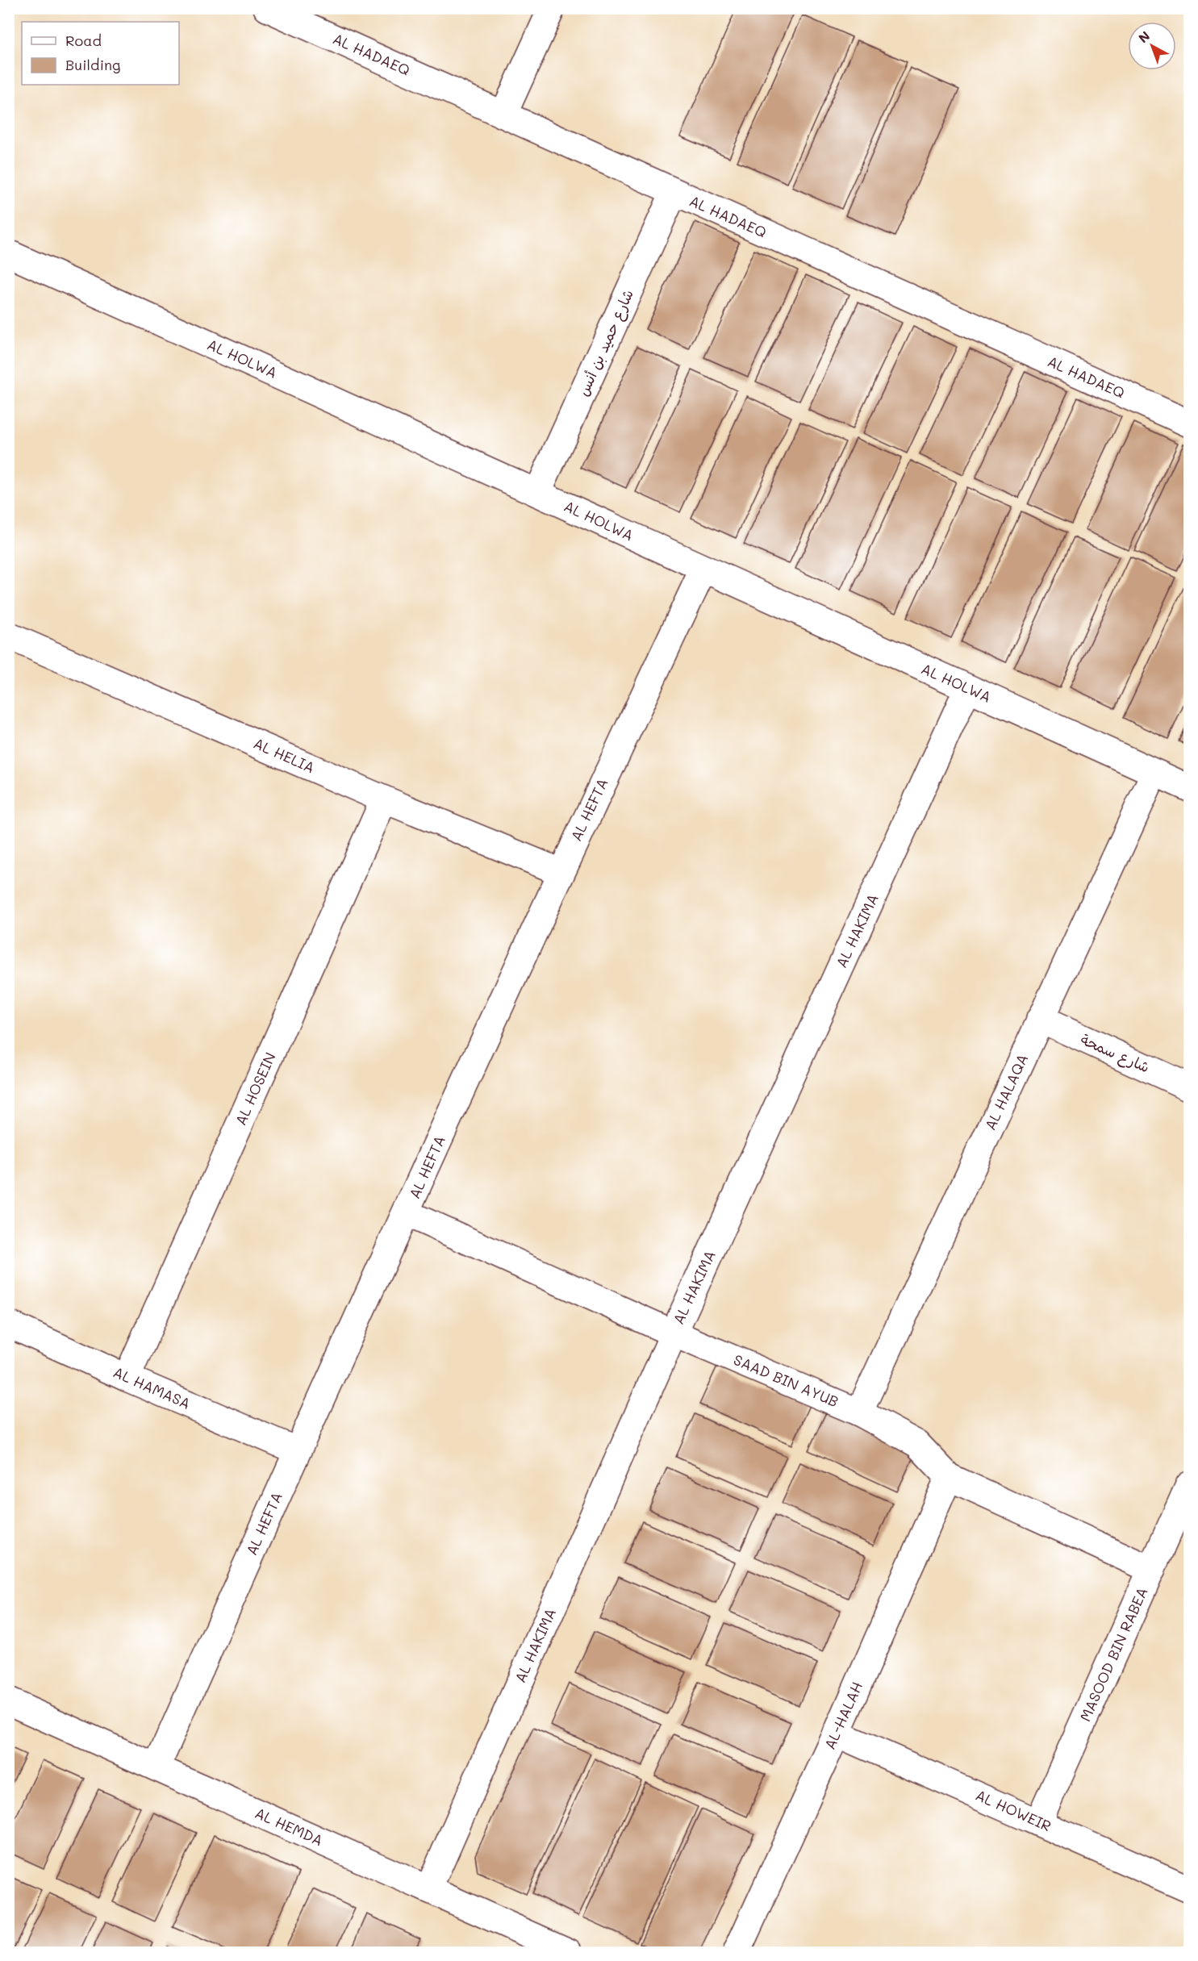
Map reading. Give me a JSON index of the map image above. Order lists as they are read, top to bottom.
{
  "streets": {
    "street": [
      "AL HADAEQ",
      "شارع حميد بن أنس",
      "AL HOLWA",
      "AL HELIA",
      "AL HEFTA",
      "AL HAKIMA",
      "شارع سمحة",
      "AL HOSEIN",
      "AL HALAQA",
      "SAAD BIN AYUB",
      "AL HAMASA",
      "MASOOD BIN RABEA",
      "AL-HALAH",
      "AL HOWEIR",
      "AL HEMDA"
    ]
  },
  "crossings": [
    ["AL HADAEQ", "شارع حميد بن أنس"],
    ["شارع حميد بن أنس", "AL HOLWA"],
    ["AL HOLWA", "AL HEFTA"],
    ["AL HOLWA", "AL HAKIMA"],
    ["AL HOLWA", "AL HALAQA"],
    ["AL HELIA", "AL HEFTA"],
    ["AL HELIA", "AL HOSEIN"],
    ["AL HEFTA", "SAAD BIN AYUB"],
    ["AL HEFTA", "AL HAMASA"],
    ["AL HEFTA", "AL HEMDA"],
    ["AL HAKIMA", "SAAD BIN AYUB"],
    ["AL HAKIMA", "AL HEMDA"],
    ["شارع سمحة", "AL HALAQA"],
    ["AL HOSEIN", "AL HAMASA"],
    ["AL HALAQA", "SAAD BIN AYUB"],
    ["SAAD BIN AYUB", "MASOOD BIN RABEA"],
    ["SAAD BIN AYUB", "AL-HALAH"],
    ["MASOOD BIN RABEA", "AL HOWEIR"],
    ["AL-HALAH", "AL HOWEIR"]
  ],
  "legend": ["Road", "Building"],
  "north": "top left"
}
